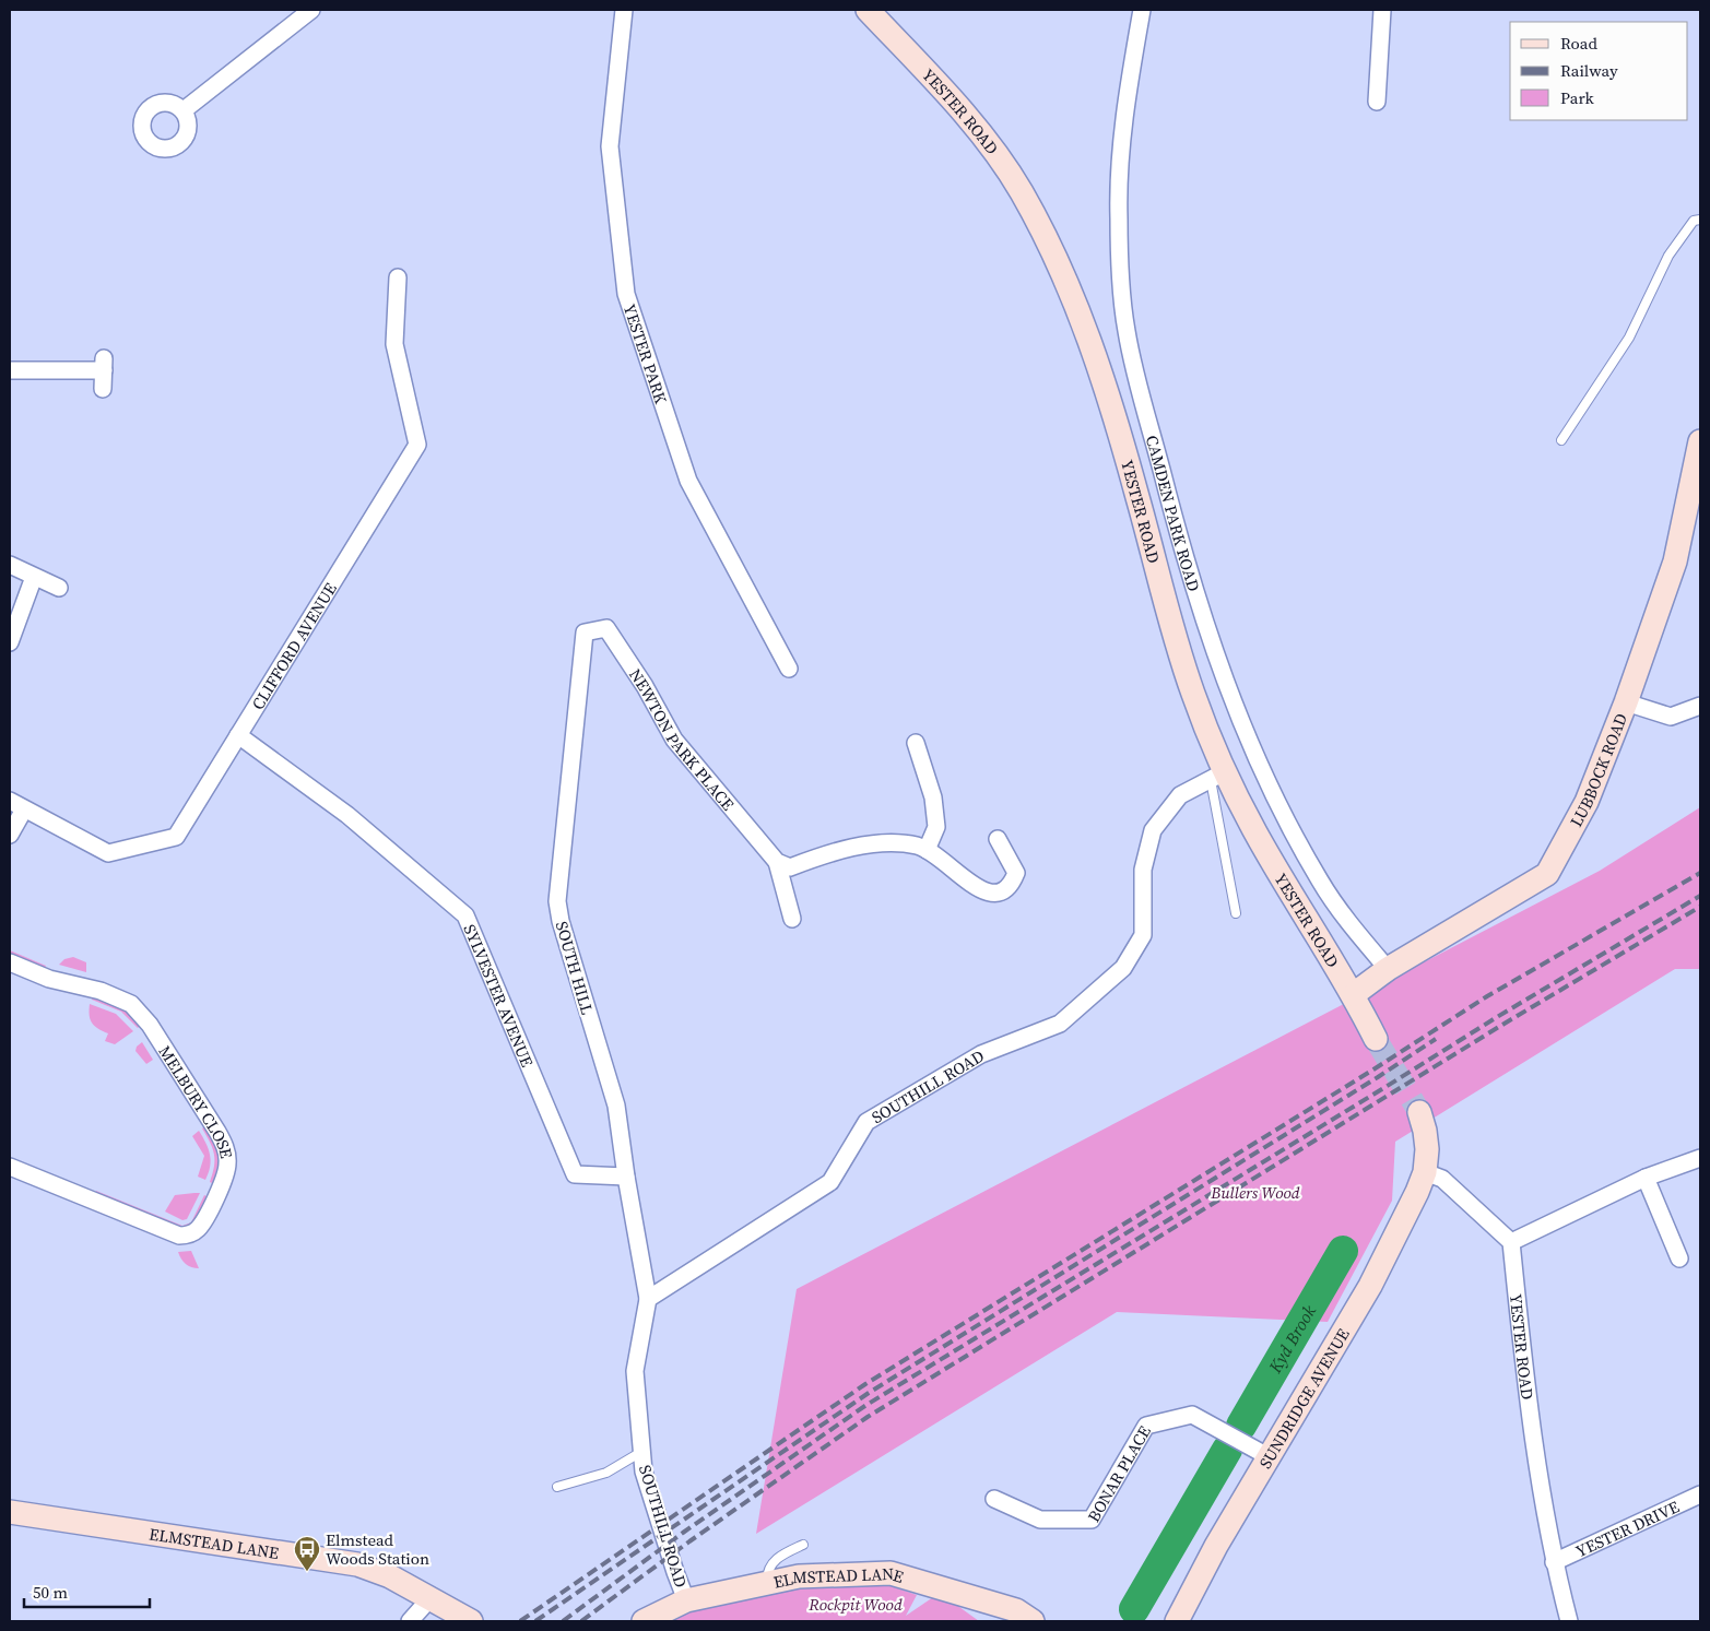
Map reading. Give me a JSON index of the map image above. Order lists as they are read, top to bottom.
{
  "streets": {
    "street": [
      "YESTER ROAD",
      "YESTER PARK",
      "CAMDEN PARK ROAD",
      "CLIFFORD AVENUE",
      "NEWTON PARK PLACE",
      "LUBBOCK ROAD",
      "SOUTH HILL",
      "SYLVESTER AVENUE",
      "SOUTHILL ROAD",
      "MELBURY CLOSE",
      "SUNDRIDGE AVENUE",
      "BONAR PLACE",
      "YESTER DRIVE",
      "ELMSTEAD LANE"
    ]
  },
  "crossings": [
    ["YESTER ROAD", "LUBBOCK ROAD"],
    ["YESTER ROAD", "SOUTHILL ROAD"],
    ["YESTER ROAD", "YESTER DRIVE"],
    ["CAMDEN PARK ROAD", "LUBBOCK ROAD"],
    ["CLIFFORD AVENUE", "SYLVESTER AVENUE"],
    ["NEWTON PARK PLACE", "SOUTH HILL"],
    ["SOUTH HILL", "SYLVESTER AVENUE"],
    ["SOUTH HILL", "SOUTHILL ROAD"],
    ["SOUTHILL ROAD", "ELMSTEAD LANE"],
    ["SUNDRIDGE AVENUE", "BONAR PLACE"]
  ],
  "water": ["Kyd Brook"],
  "parks": ["Bullers Wood", "Rockpit Wood"],
  "places": {
    "bus stop": ["Elmstead Woods Station"]
  },
  "legend": ["Road", "Railway", "Park"],
  "scale_bar": "50 m"
}
